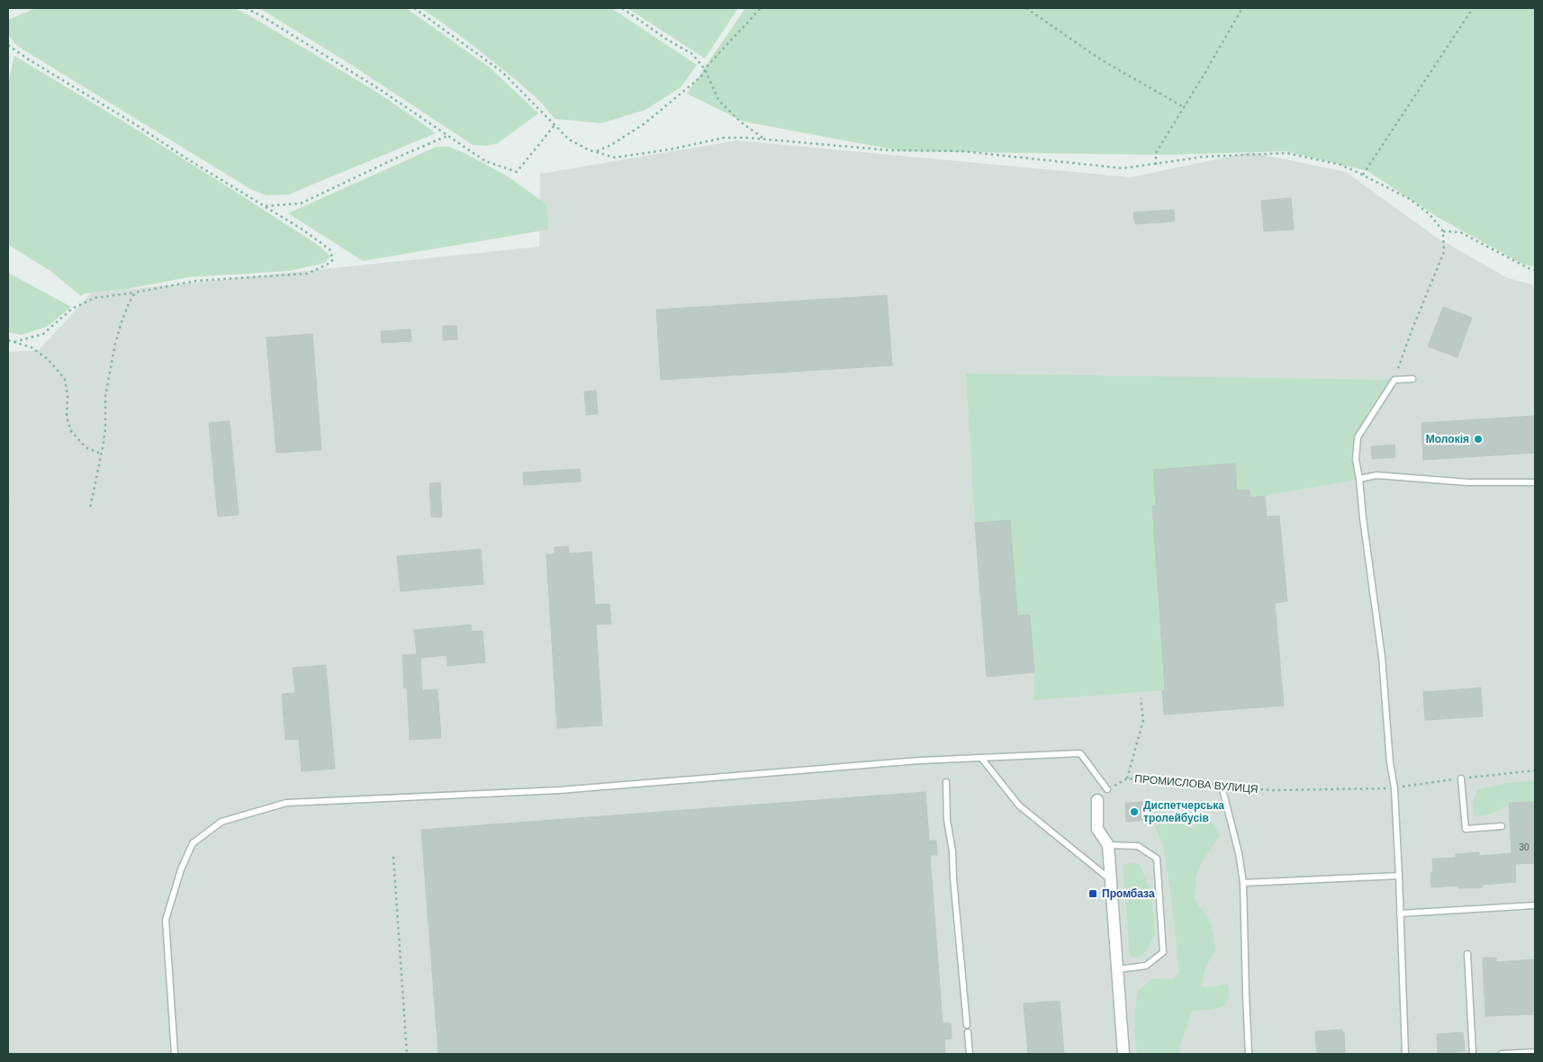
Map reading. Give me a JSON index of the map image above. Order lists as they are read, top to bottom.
{
  "streets": {
    "path": ["ПРОМИСЛОВА ВУЛИЦЯ"]
  },
  "places": {
    "other": ["Молокія", "Диспетчерська тролейбусів"],
    "transit": ["Промбаза"]
  },
  "house_numbers": ["30"]
}
